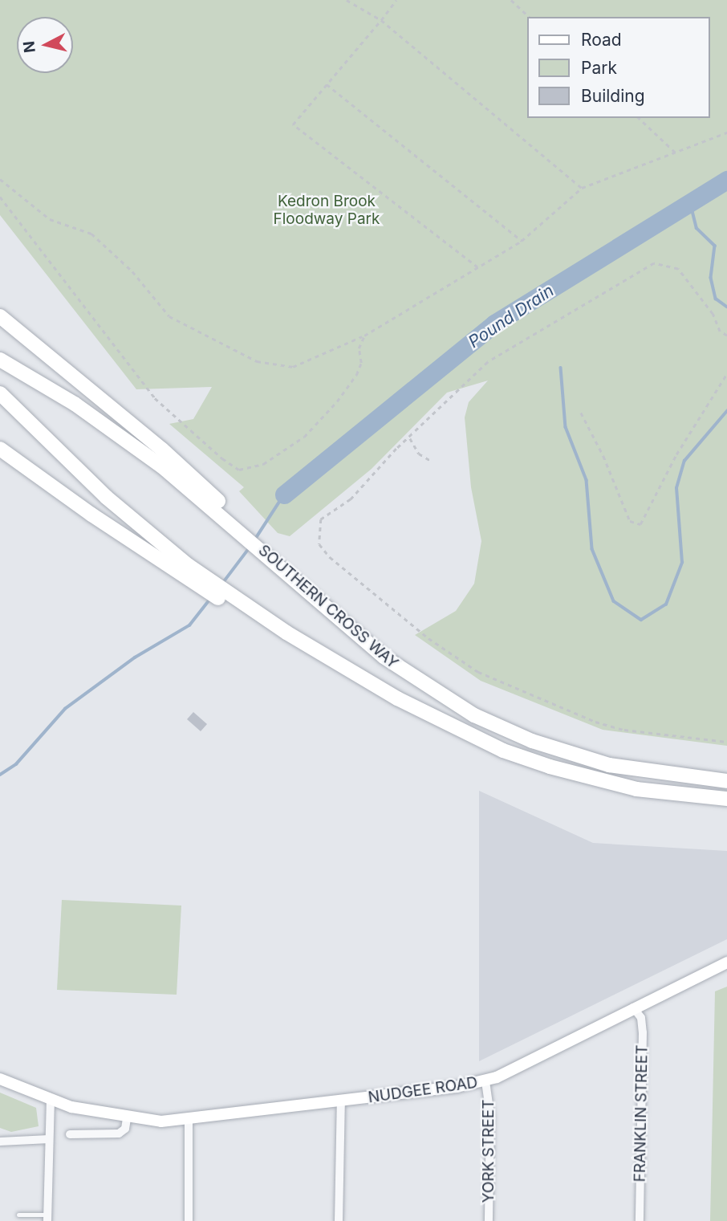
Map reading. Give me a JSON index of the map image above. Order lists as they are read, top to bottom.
{
  "streets": {
    "highway": ["SOUTHERN CROSS WAY"],
    "main road": ["NUDGEE ROAD"],
    "street": ["FRANKLIN STREET", "YORK STREET"]
  },
  "crossings": [
    ["NUDGEE ROAD", "FRANKLIN STREET"],
    ["NUDGEE ROAD", "YORK STREET"]
  ],
  "water": ["Pound Drain"],
  "parks": ["Kedron Brook Floodway Park"],
  "legend": ["Road", "Park", "Building"],
  "north": "left"
}
